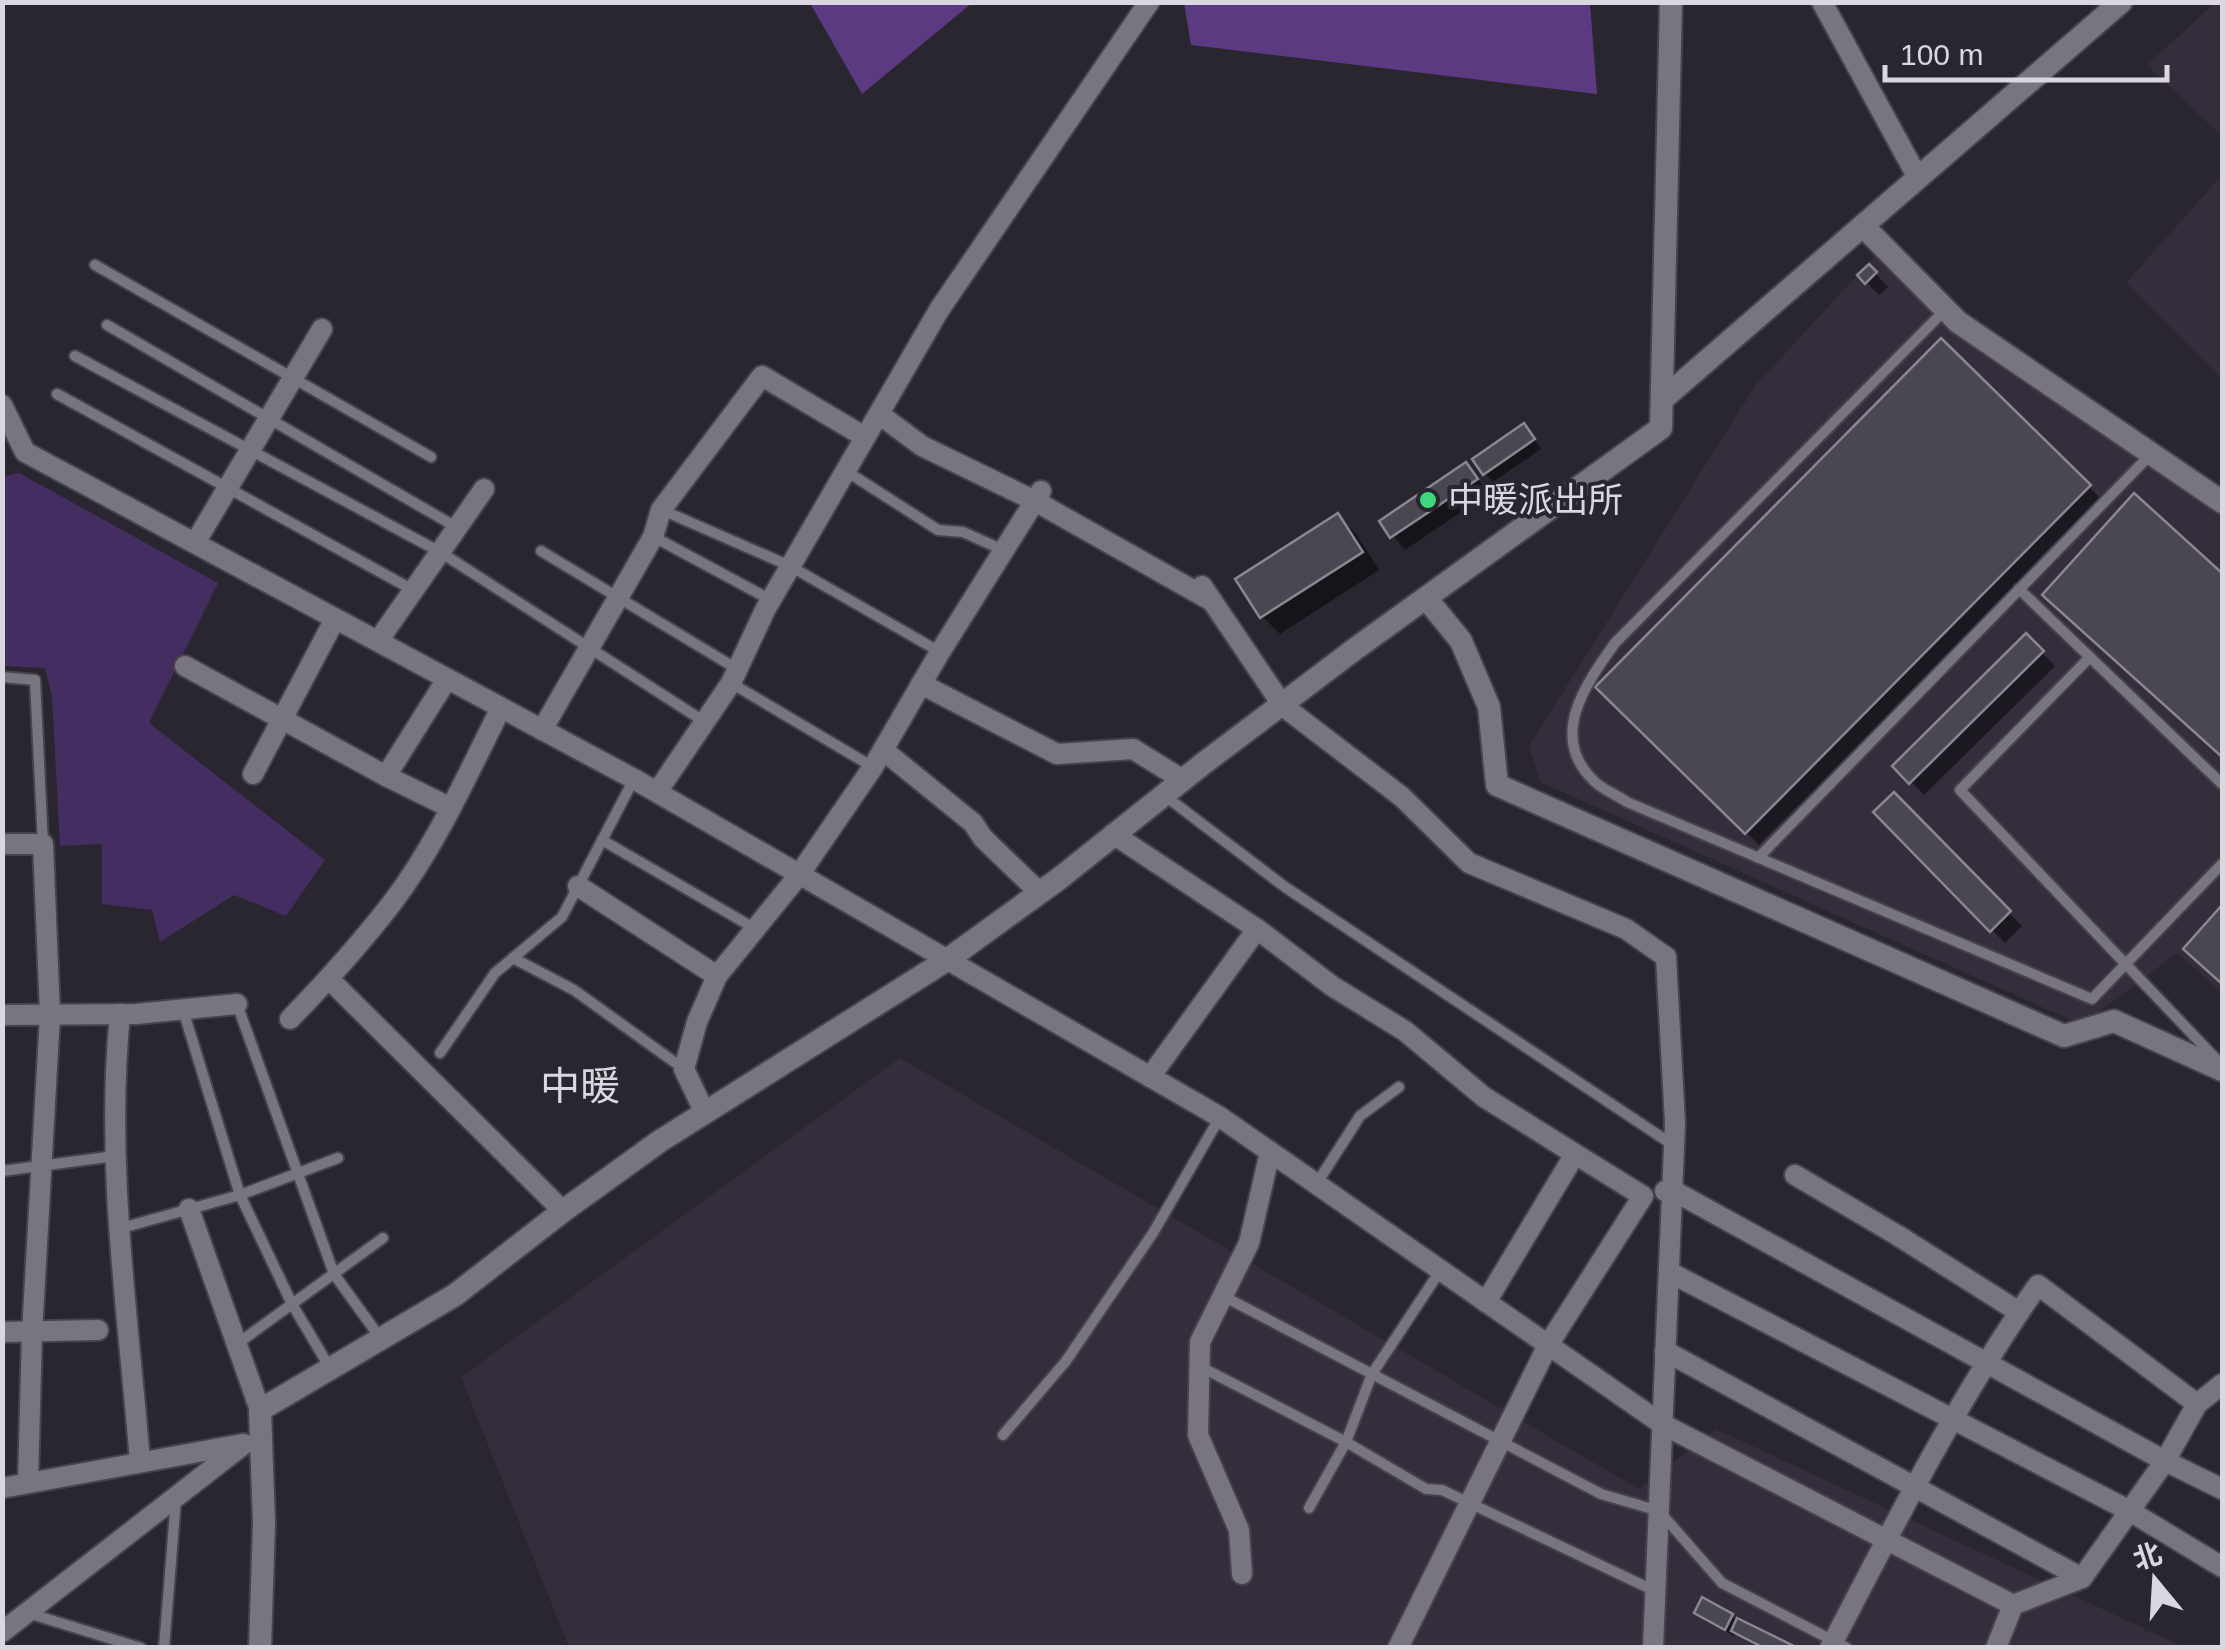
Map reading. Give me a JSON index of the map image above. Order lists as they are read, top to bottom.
{
  "districts": ["中暖"],
  "places": ["中暖派出所"],
  "scale_bar": "100 m",
  "north": "top"
}
